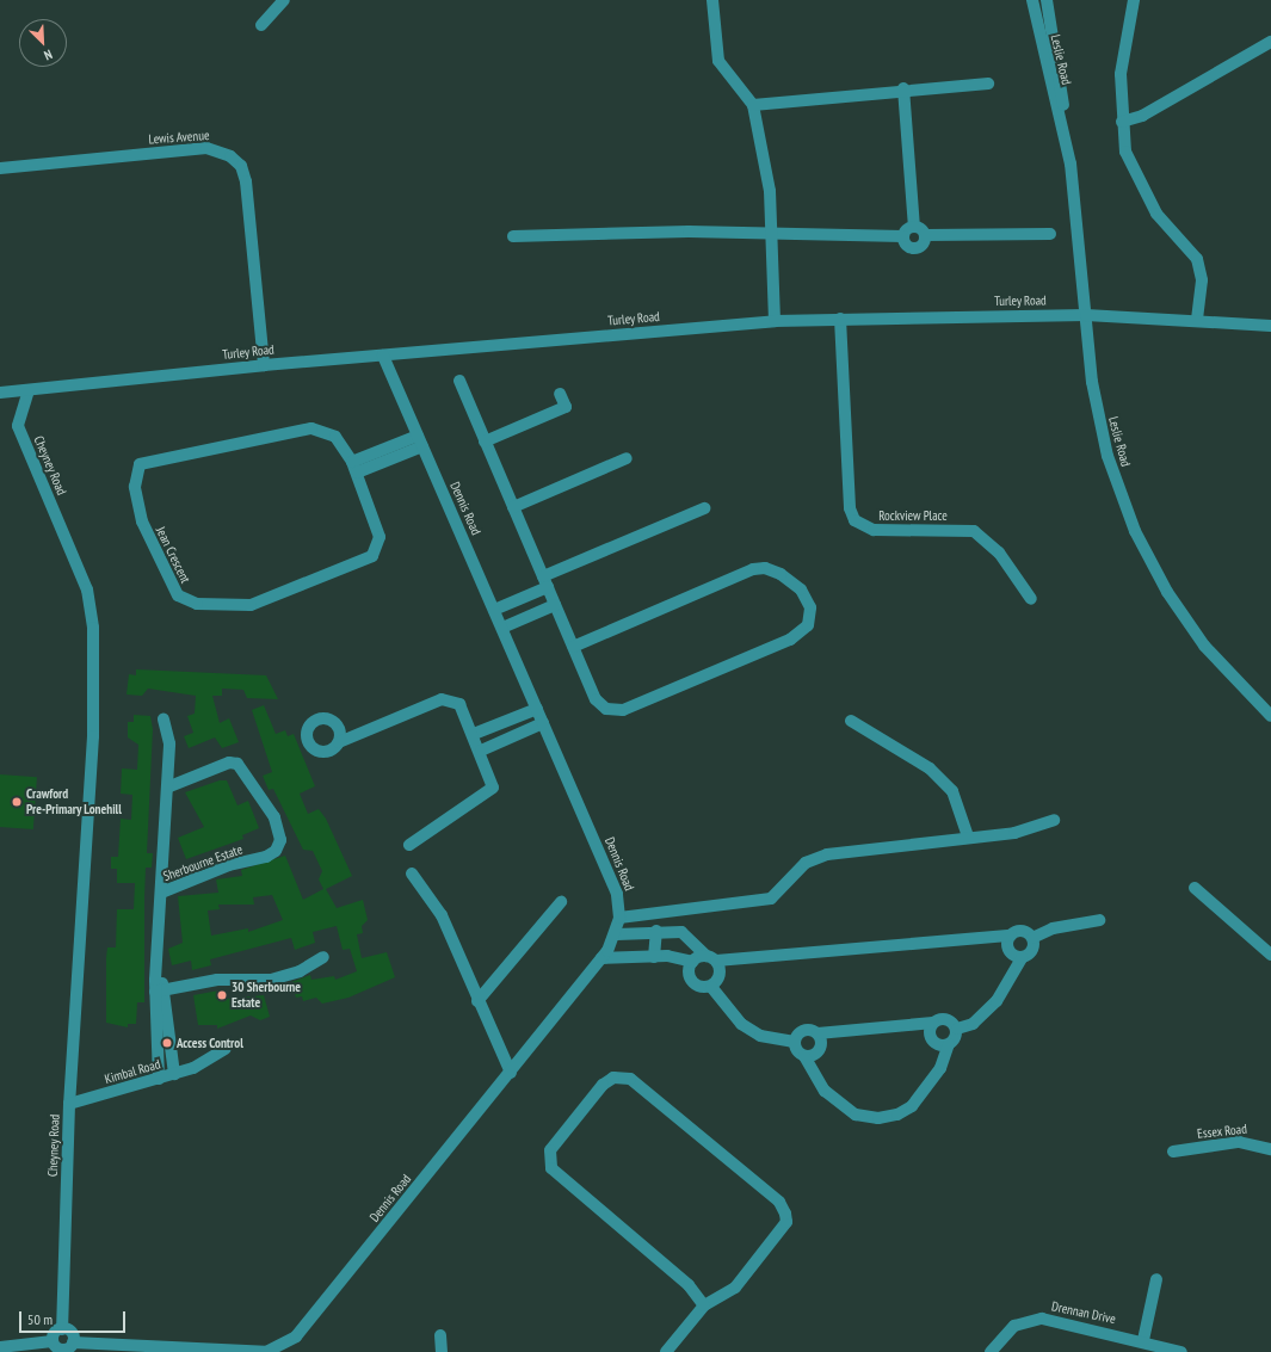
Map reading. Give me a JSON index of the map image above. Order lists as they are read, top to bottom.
{
  "streets": {
    "street": [
      "Leslie Road",
      "Lewis Avenue",
      "Turley Road",
      "Cheyney Road",
      "Dennis Road",
      "Rockview Place",
      "Jean Crescent",
      "Sherbourne Estate",
      "Kimbal Road",
      "Essex Road",
      "Drennan Drive"
    ]
  },
  "crossings": [
    ["Leslie Road", "Turley Road"],
    ["Lewis Avenue", "Turley Road"],
    ["Turley Road", "Cheyney Road"],
    ["Turley Road", "Dennis Road"],
    ["Turley Road", "Rockview Place"],
    ["Cheyney Road", "Kimbal Road"],
    ["Sherbourne Estate", "Kimbal Road"]
  ],
  "places": ["Crawford Pre-Primary Lonehill", "30 Sherbourne Estate", "Access Control"],
  "scale_bar": "50 m",
  "north": "bottom right"
}
